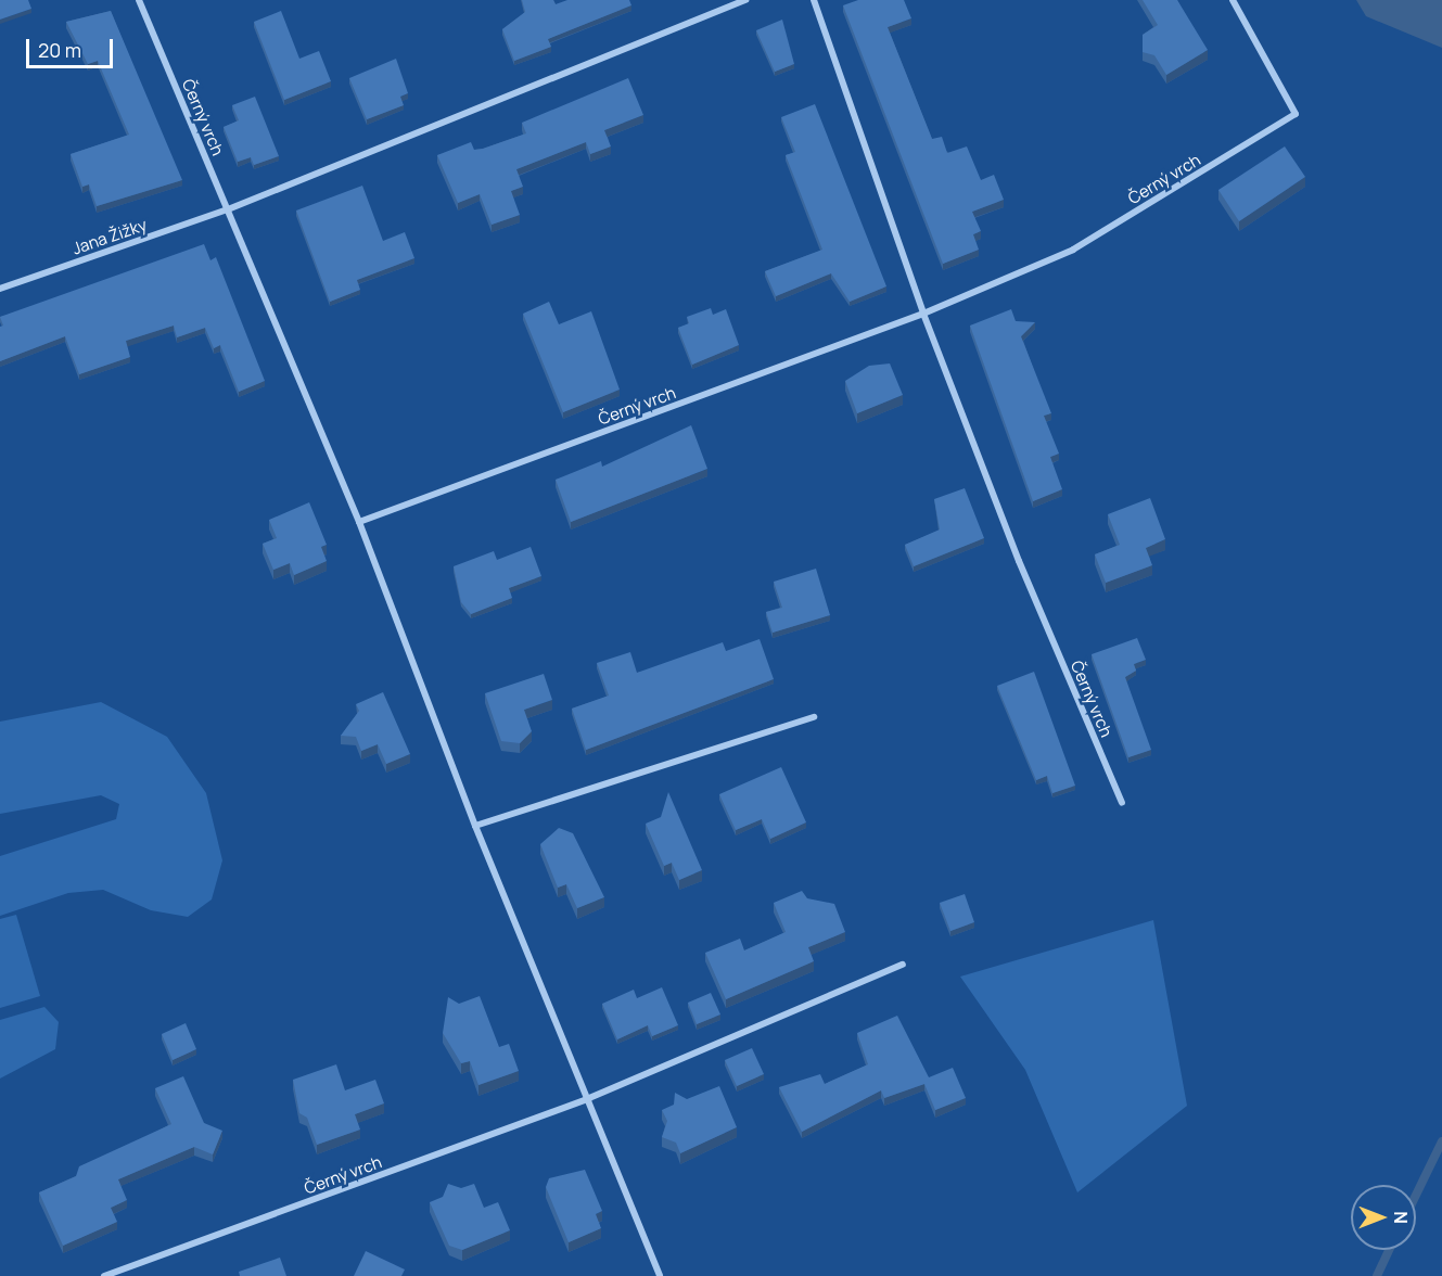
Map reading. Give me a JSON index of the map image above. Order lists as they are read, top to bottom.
{
  "streets": {
    "street": ["Černý vrch", "Jana Žižky"]
  },
  "crossings": [
    ["Černý vrch", "Jana Žižky"]
  ],
  "scale_bar": "20 m",
  "north": "right"
}
